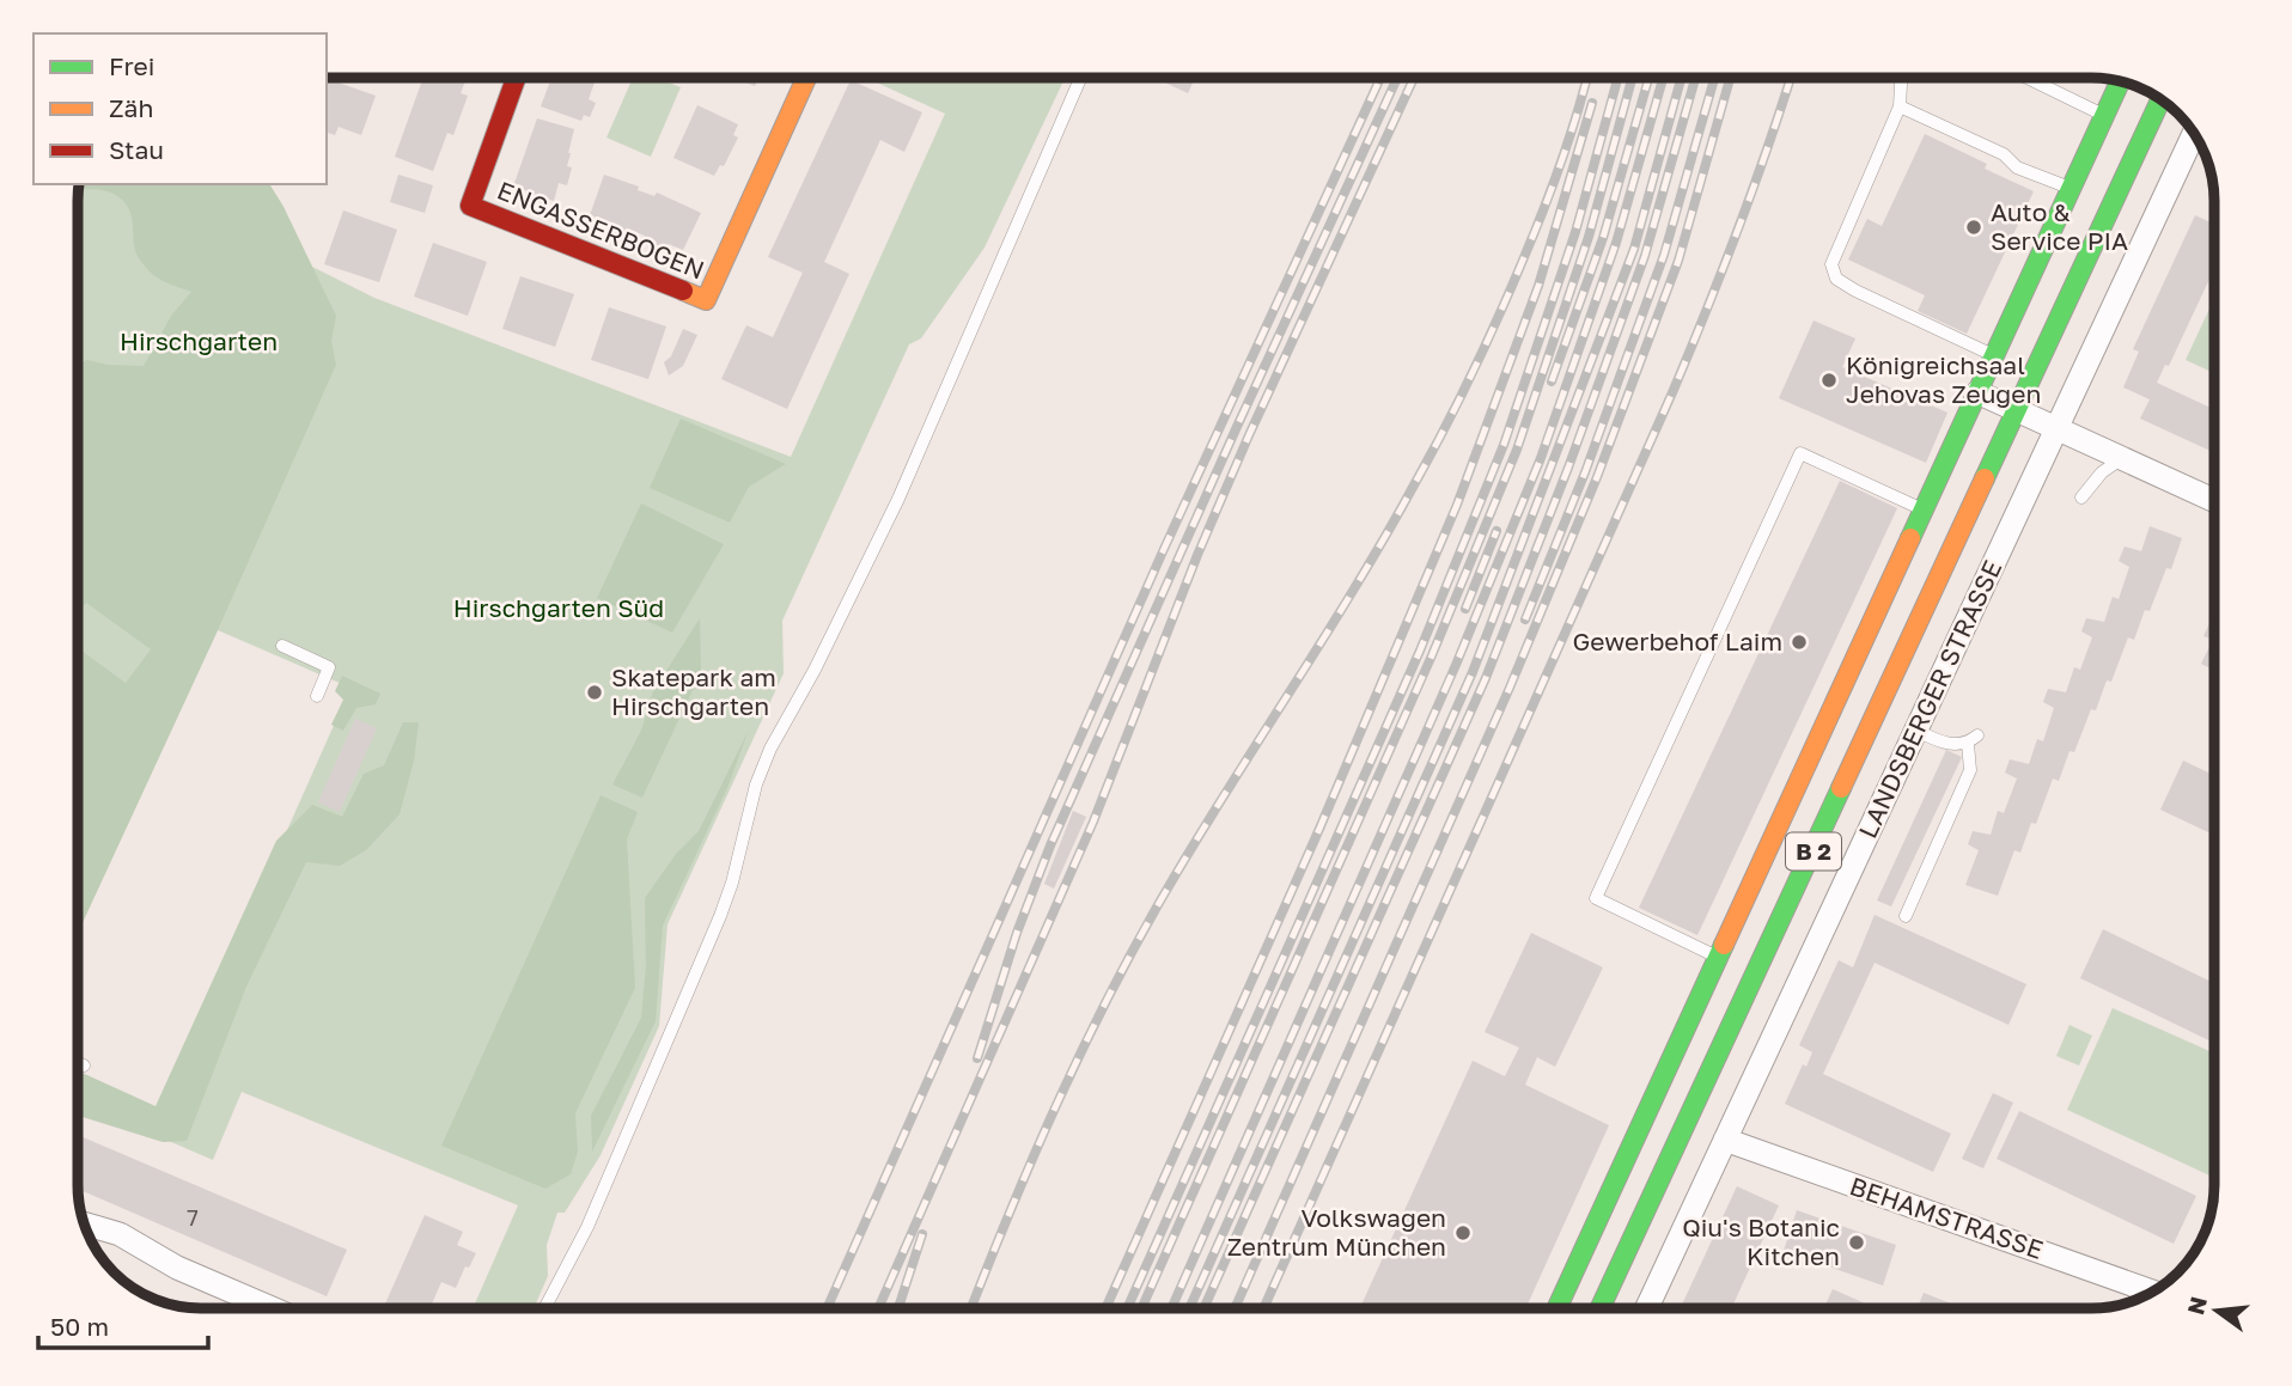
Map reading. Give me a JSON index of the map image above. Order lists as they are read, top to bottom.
{
  "streets": {
    "street": [
      "ENGASSERBOGEN",
      "LANDSBERGER STRASSE",
      "B 2",
      "BEHAMSTRASSE"
    ]
  },
  "crossings": [
    ["LANDSBERGER STRASSE", "BEHAMSTRASSE"]
  ],
  "parks": ["Hirschgarten", "Hirschgarten Süd"],
  "places": [
    "Auto & Service PIA",
    "Königreichsaal Jehovas Zeugen",
    "Gewerbehof Laim",
    "Skatepark am Hirschgarten",
    "Volkswagen Zentrum München",
    "Qiu's Botanic Kitchen"
  ],
  "house_numbers": ["7"],
  "legend": ["Frei", "Zäh", "Stau"],
  "scale_bar": "50 m",
  "north": "left"
}
